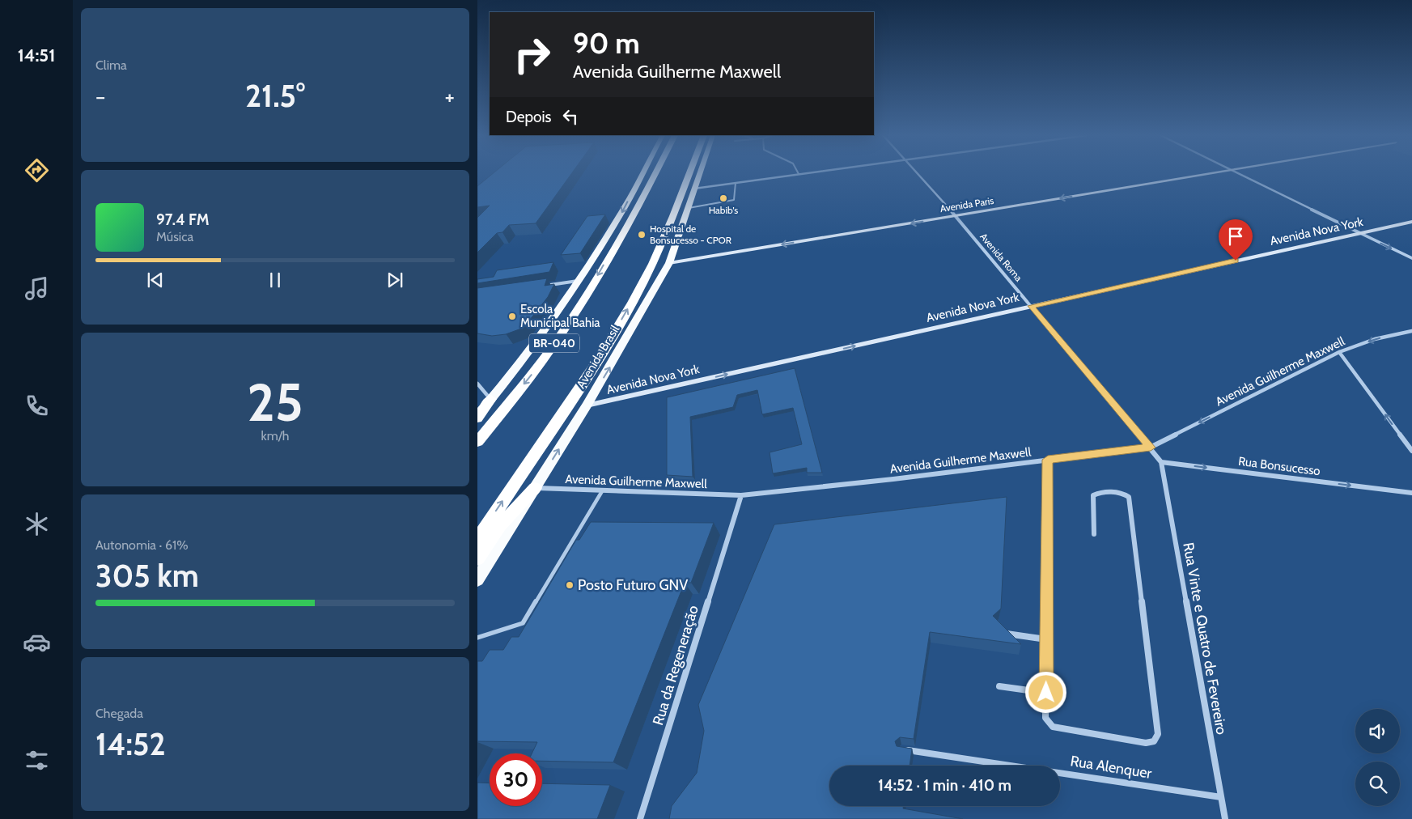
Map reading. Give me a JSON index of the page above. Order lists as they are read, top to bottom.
{
  "streets": {
    "highway": ["BR-040", "Avenida Brasil"],
    "main road": ["Avenida Paris", "Avenida Nova York"],
    "street": [
      "Avenida Roma",
      "Avenida Guilherme Maxwell",
      "Rua Bonsucesso",
      "Rua Vinte e Quatro de Fevereiro",
      "Rua da Regeneração",
      "Rua Alenquer"
    ]
  },
  "crossings": [
    ["Avenida Paris", "Avenida Roma"],
    ["Avenida Paris", "Avenida Brasil"],
    ["Avenida Nova York", "Avenida Roma"],
    ["Avenida Nova York", "Avenida Brasil"],
    ["Avenida Roma", "Avenida Guilherme Maxwell"],
    ["Avenida Brasil", "Avenida Guilherme Maxwell"],
    ["Avenida Guilherme Maxwell", "Rua da Regeneração"],
    ["Rua Bonsucesso", "Rua Vinte e Quatro de Fevereiro"],
    ["Rua Vinte e Quatro de Fevereiro", "Rua Alenquer"]
  ],
  "one_way": ["Avenida Paris", "Avenida Nova York", "Rua Bonsucesso"],
  "places": [
    "Habib's",
    "Hospital de Bonsucesso - CPOR",
    "Escola Municipal Bahia",
    "Posto Futuro GNV"
  ],
  "page": {
    "tabs": "14:51",
    "tile": [
      "Clima",
      ["25", "km/h"],
      ["Autonomia · 61%", "305 km"],
      ["Chegada", "14:52"]
    ],
    "turn": ["90 m", "Avenida Guilherme Maxwell"],
    "heat": ["−", "21.5°", "+"],
    "then": "Depois",
    "song": ["97.4 FM", "Música"],
    "limit": "30",
    "trip": "14:52 · 1 min · 410 m"
  }
}
